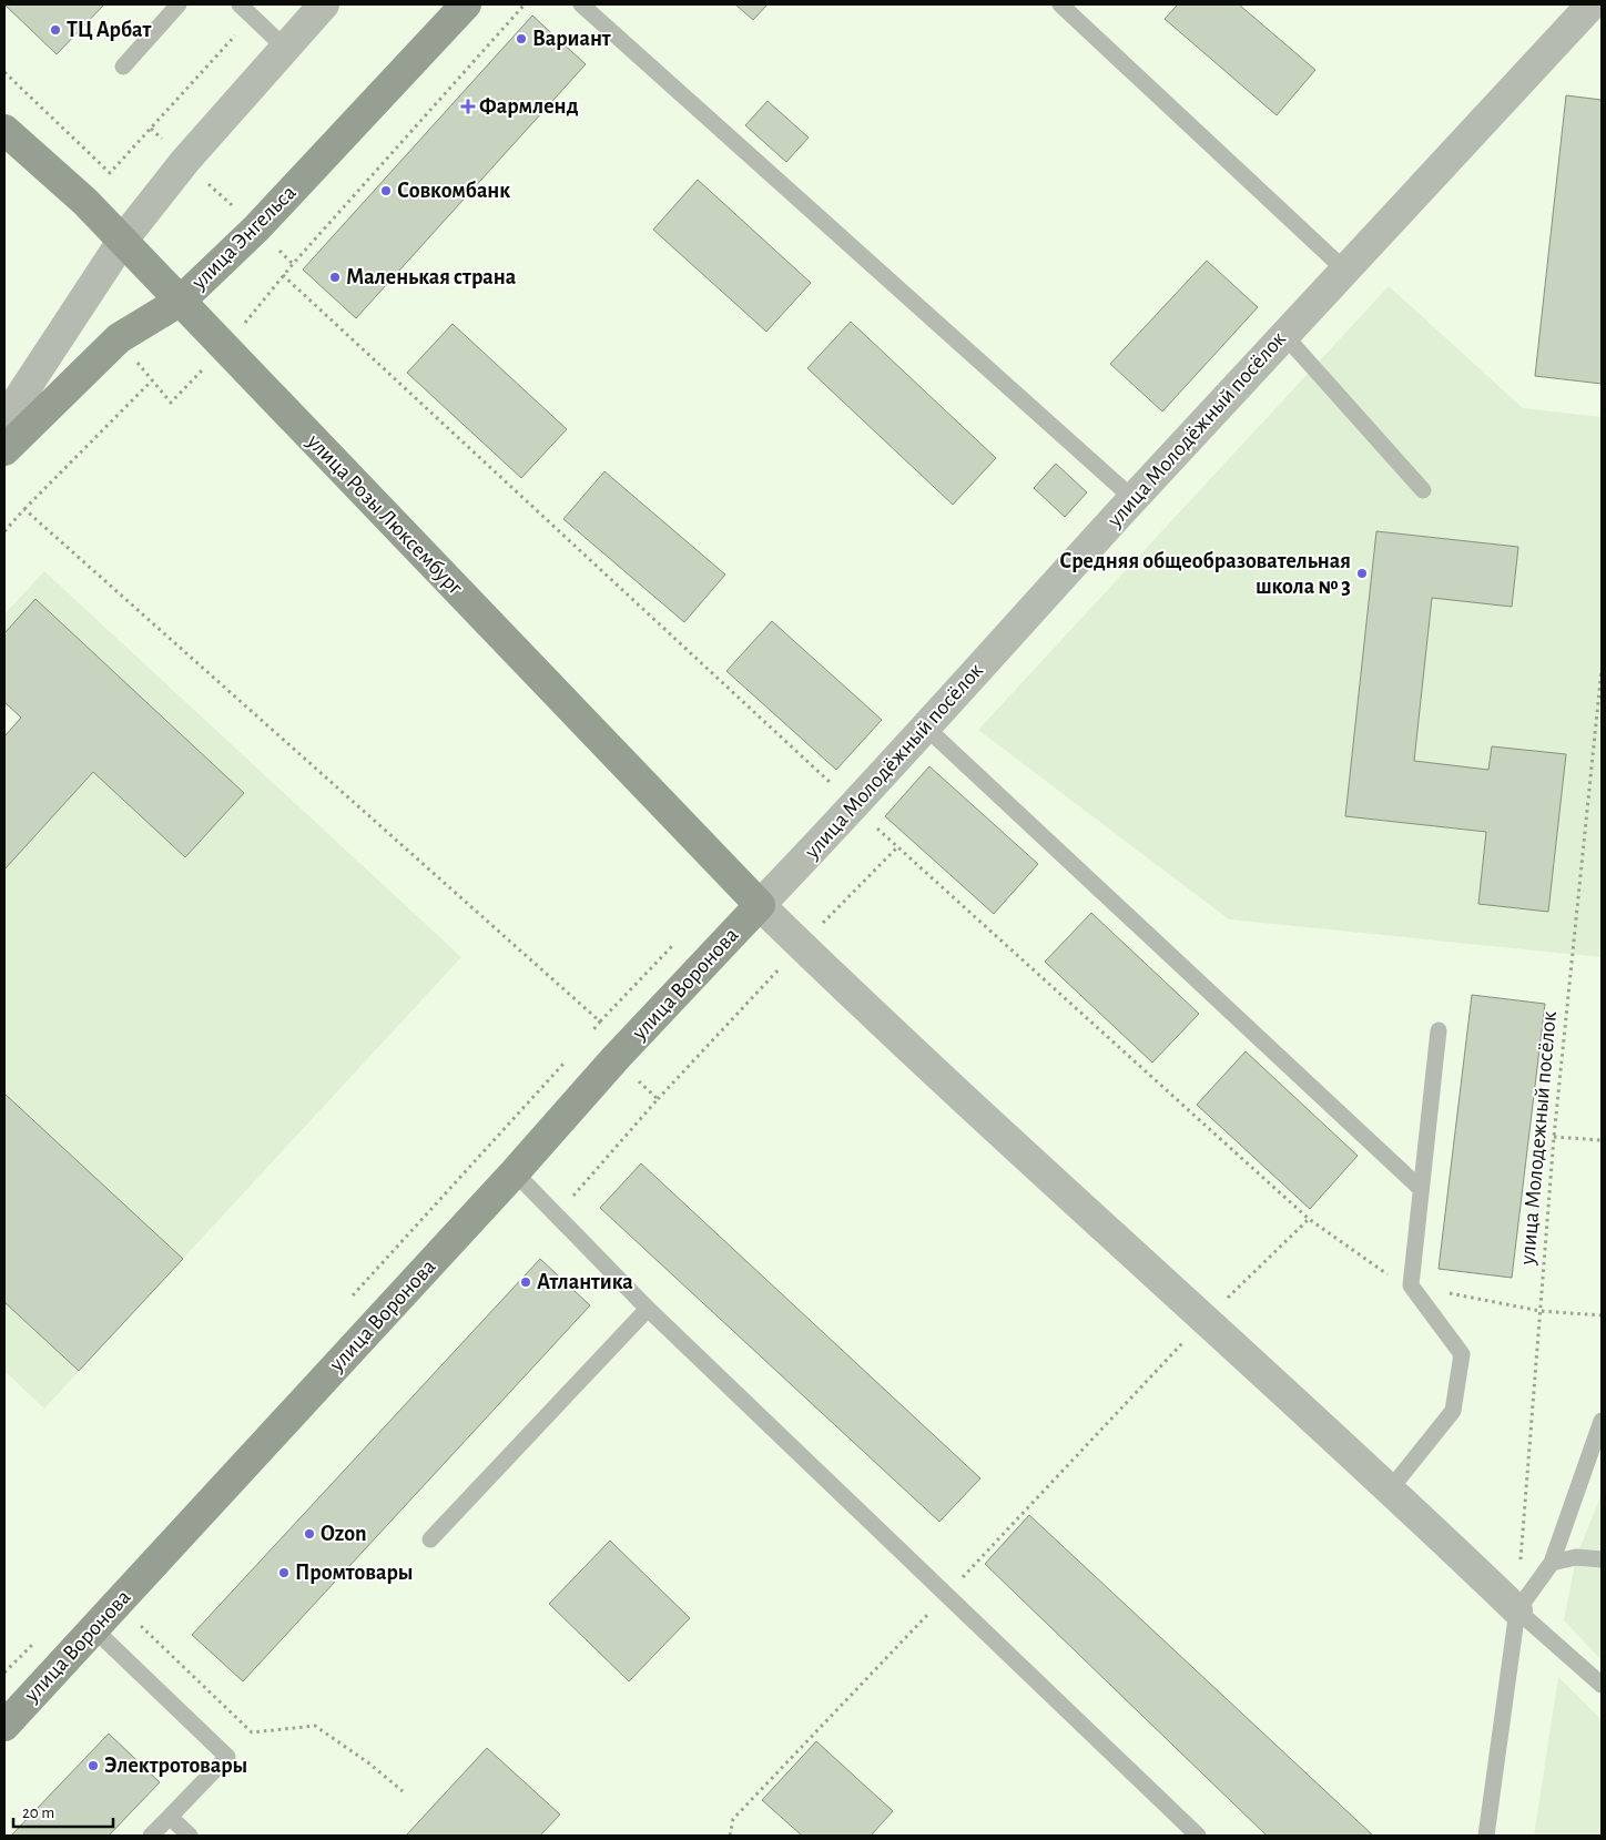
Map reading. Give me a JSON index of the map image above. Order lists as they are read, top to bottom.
{
  "streets": {
    "street": [
      "улица Энгельса",
      "улица Молодёжный посёлок",
      "улица Розы Люксембург",
      "улица Воронова"
    ],
    "path": ["улица Молодежный посёлок"]
  },
  "crossings": [
    ["улица Энгельса", "улица Розы Люксембург"],
    ["улица Молодёжный посёлок", "улица Розы Люксембург"],
    ["улица Молодёжный посёлок", "улица Воронова"],
    ["улица Розы Люксембург", "улица Воронова"]
  ],
  "places": {
    "other": [
      "ТЦ Арбат",
      "Вариант",
      "Совкомбанк",
      "Маленькая страна",
      "Средняя общеобразовательная школа № 3",
      "Атлантика",
      "Ozon",
      "Промтовары",
      "Электротовары"
    ],
    "health": ["Фармленд"]
  },
  "scale_bar": "20 m"
}
